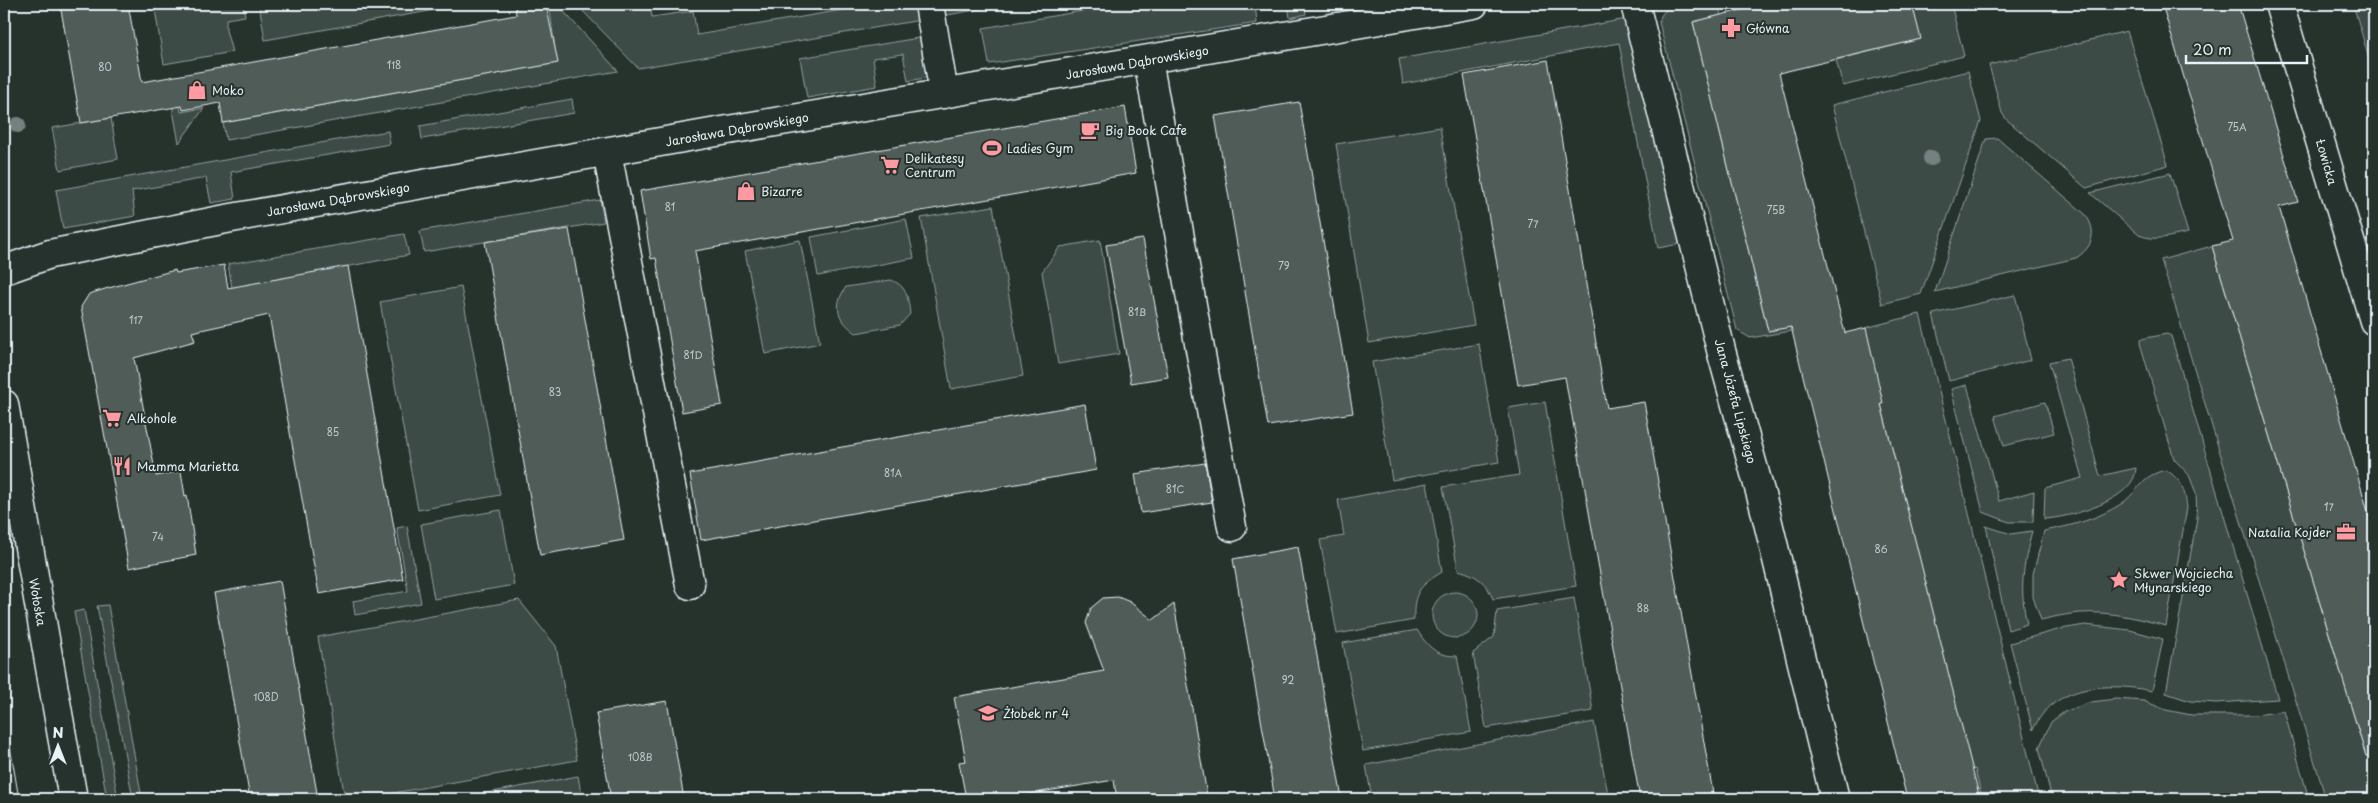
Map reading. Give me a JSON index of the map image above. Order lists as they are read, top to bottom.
{
  "streets": {
    "street": [
      "Jarosława Dąbrowskiego",
      "Łowicka",
      "Jana Józefa Lipskiego",
      "Wołoska"
    ]
  },
  "places": {
    "pharmacy": ["Główna"],
    "shop": ["Moko", "Bizarre"],
    "cafe": ["Big Book Cafe"],
    "sports": ["Ladies Gym"],
    "supermarket": ["Delikatesy Centrum", "Alkohole"],
    "restaurant": ["Mamma Marietta"],
    "office": ["Natalia Kojder"],
    "place": ["Skwer Wojciecha Młynarskiego"],
    "school or university": ["Żłobek nr 4"]
  },
  "house_numbers": [
    "118",
    "80",
    "75A",
    "81",
    "75B",
    "77",
    "79",
    "81B",
    "117",
    "81D",
    "83",
    "85",
    "81A",
    "81C",
    "17",
    "74",
    "86",
    "88",
    "92",
    "108D",
    "108B"
  ],
  "scale_bar": "20 m",
  "north": "top"
}
